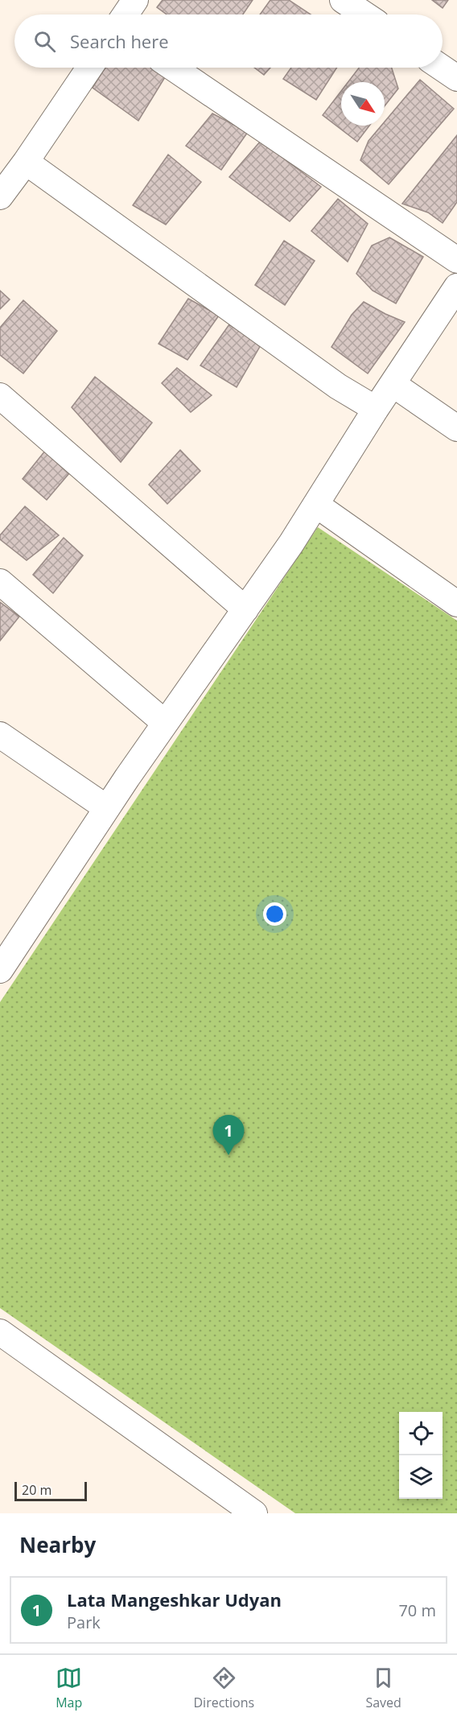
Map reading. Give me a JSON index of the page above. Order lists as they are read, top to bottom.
{
  "scale_bar": "20 m",
  "north": "bottom right",
  "page": {
    "search": "Search here",
    "pins": "1",
    "scale": "20 m",
    "heading": "Nearby",
    "list": [
      {
        "mark": "1",
        "name": "Lata Mangeshkar Udyan",
        "note": "Park",
        "value": "70 m"
      }
    ],
    "nav": ["Map", "Directions", "Saved"]
  }
}
